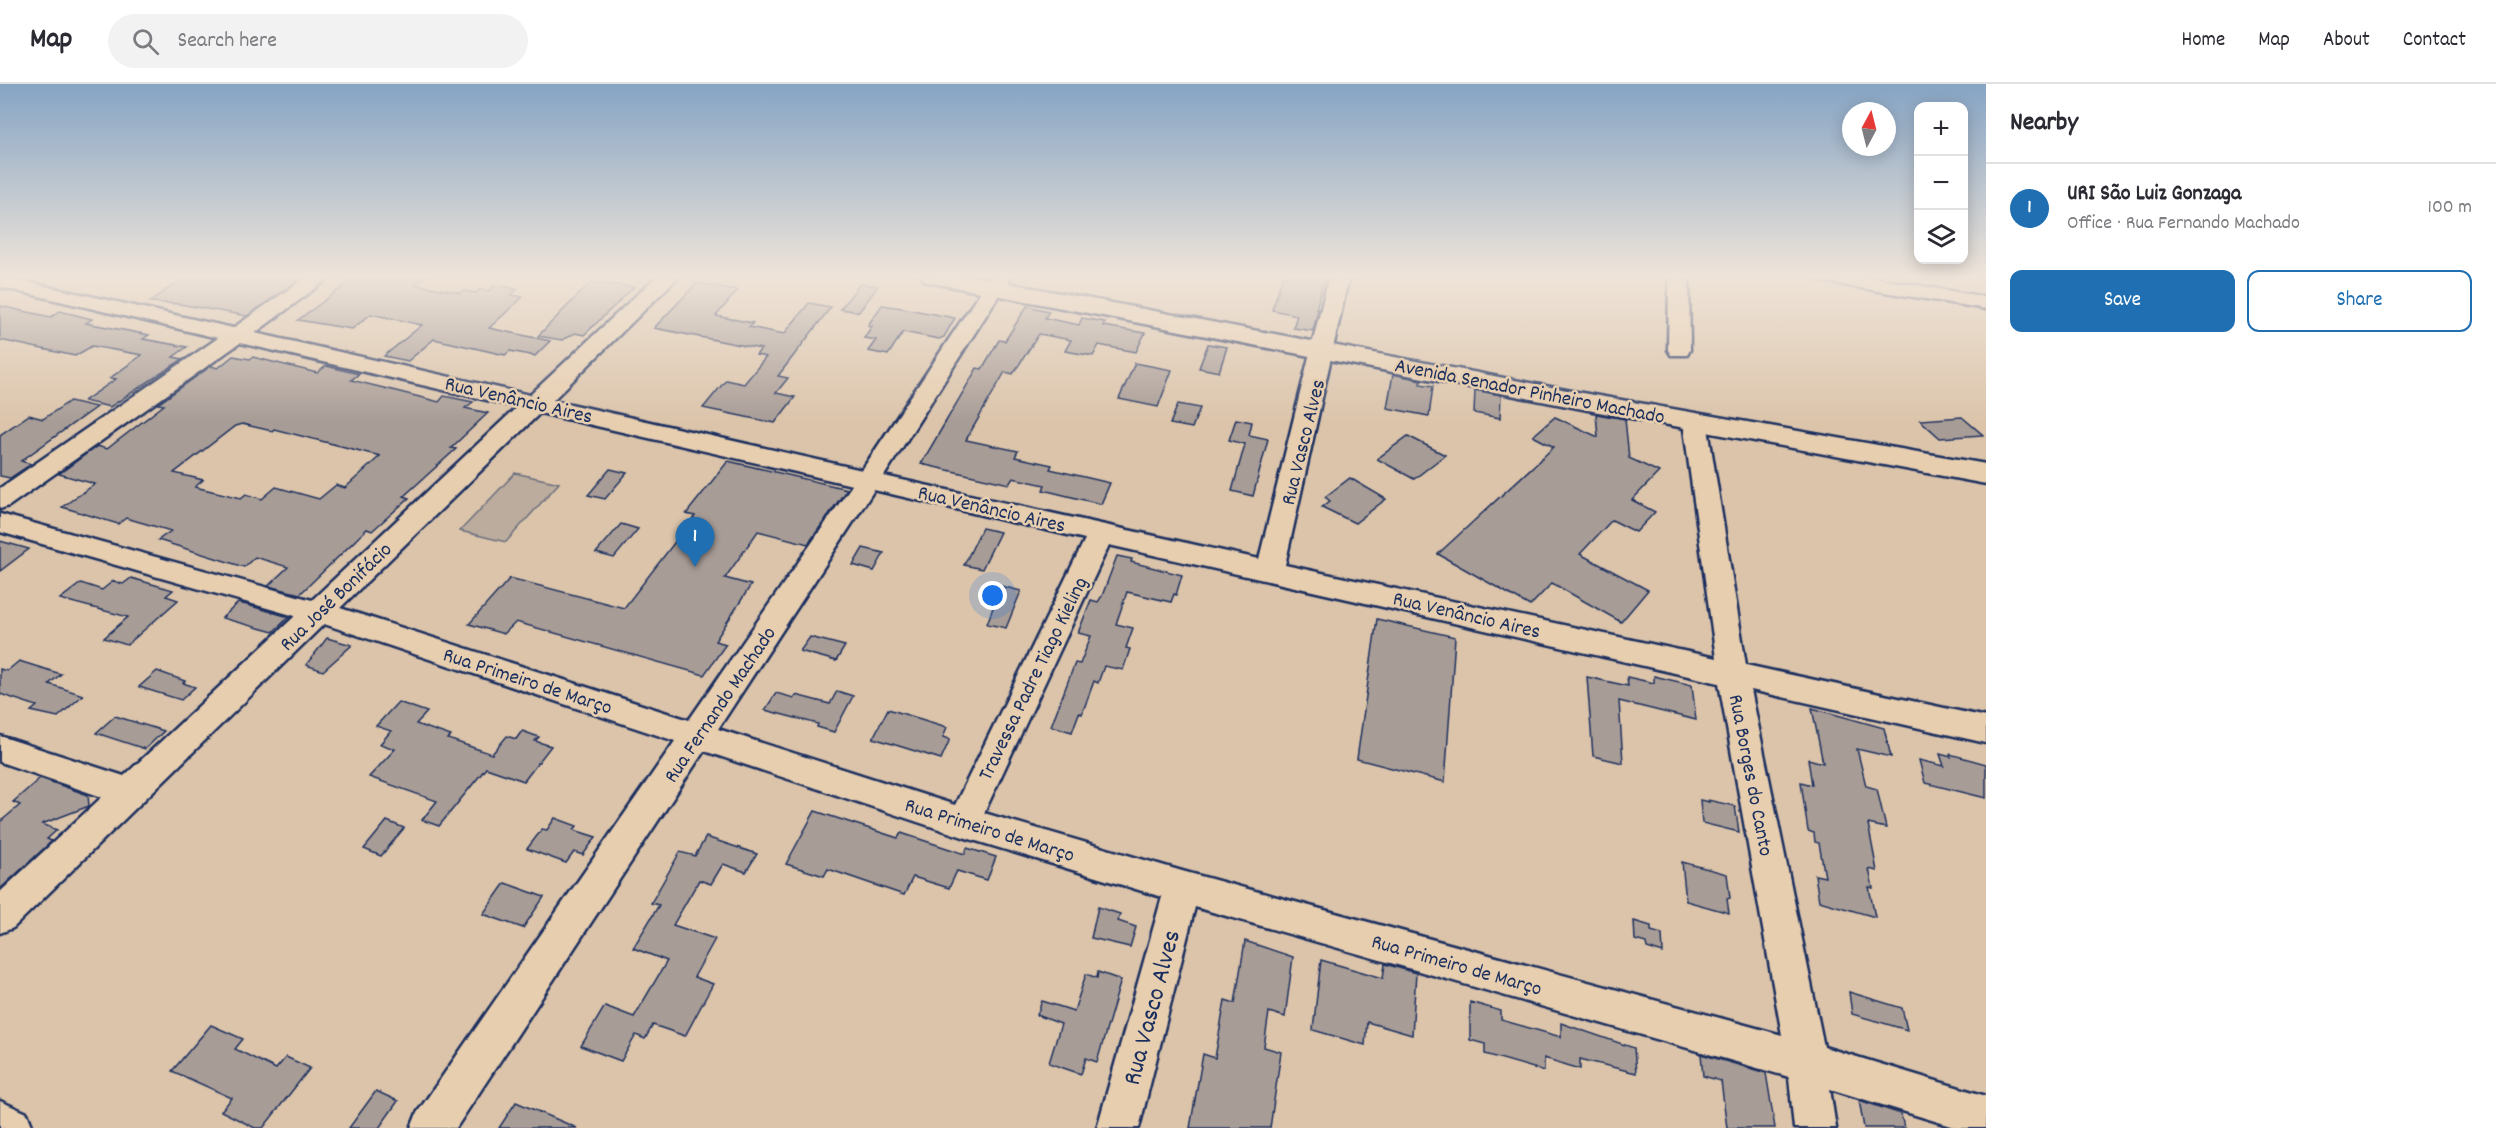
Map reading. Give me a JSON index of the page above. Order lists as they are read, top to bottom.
{
  "streets": {
    "main road": ["Avenida Senador Pinheiro Machado"],
    "street": [
      "Rua Venâncio Aires",
      "Rua Vasco Alves",
      "Rua José Bonifácio",
      "Travessa Padre Tiago Kieling",
      "Rua Primeiro de Março",
      "Rua Fernando Machado",
      "Rua Borges do Canto"
    ]
  },
  "crossings": [
    ["Avenida Senador Pinheiro Machado", "Rua Vasco Alves"],
    ["Avenida Senador Pinheiro Machado", "Rua Borges do Canto"],
    ["Rua Venâncio Aires", "Rua Vasco Alves"],
    ["Rua Venâncio Aires", "Rua José Bonifácio"],
    ["Rua Venâncio Aires", "Travessa Padre Tiago Kieling"],
    ["Rua Venâncio Aires", "Rua Fernando Machado"],
    ["Rua Venâncio Aires", "Rua Borges do Canto"],
    ["Rua Vasco Alves", "Rua Primeiro de Março"],
    ["Rua José Bonifácio", "Rua Primeiro de Março"],
    ["Travessa Padre Tiago Kieling", "Rua Primeiro de Março"],
    ["Rua Primeiro de Março", "Rua Fernando Machado"],
    ["Rua Primeiro de Março", "Rua Borges do Canto"]
  ],
  "north": "top",
  "page": {
    "header": "Map",
    "search": "Search here",
    "nav": [
      "Home",
      "Map",
      "About",
      "Contact"
    ],
    "heading": "Nearby",
    "map_buttons": ["+", "−"],
    "list": [
      {
        "mark": "1",
        "name": "URI São Luiz Gonzaga",
        "note": "Office · Rua Fernando Machado",
        "value": "100 m"
      }
    ],
    "buttons": ["Save", "Share"],
    "pins": "1"
  }
}
